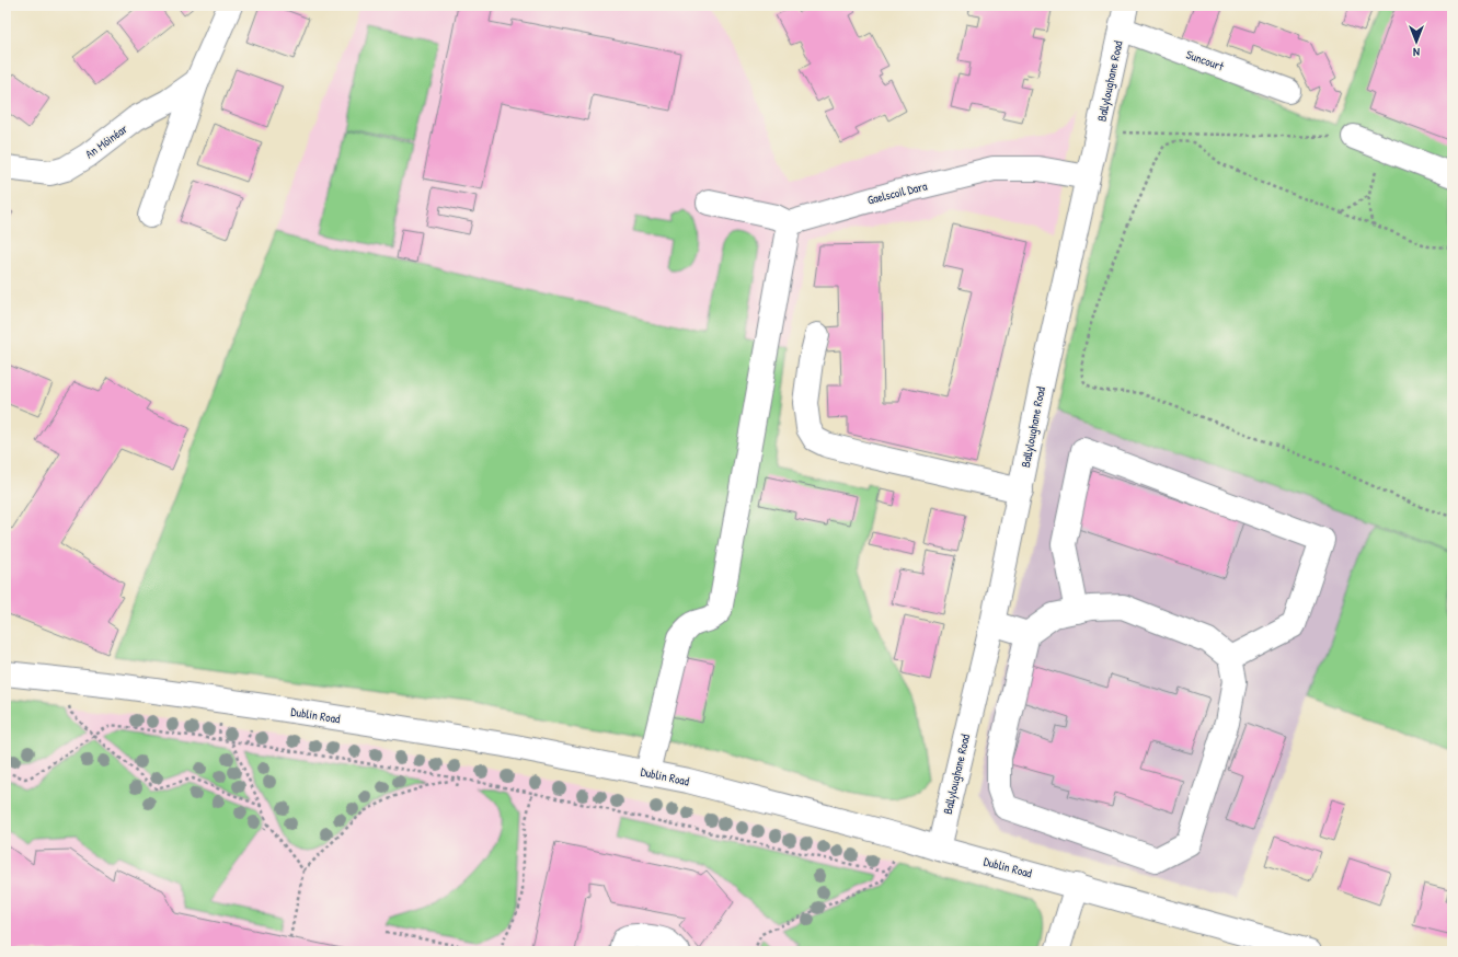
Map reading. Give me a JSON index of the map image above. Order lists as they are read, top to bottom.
{
  "streets": {
    "street": [
      "Suncourt",
      "Ballyloughane Road",
      "An Móinéar",
      "Gaelscoil Dara",
      "Dublin Road"
    ]
  },
  "crossings": [
    ["Suncourt", "Ballyloughane Road"],
    ["Ballyloughane Road", "Gaelscoil Dara"],
    ["Ballyloughane Road", "Dublin Road"]
  ],
  "north": "bottom"
}
